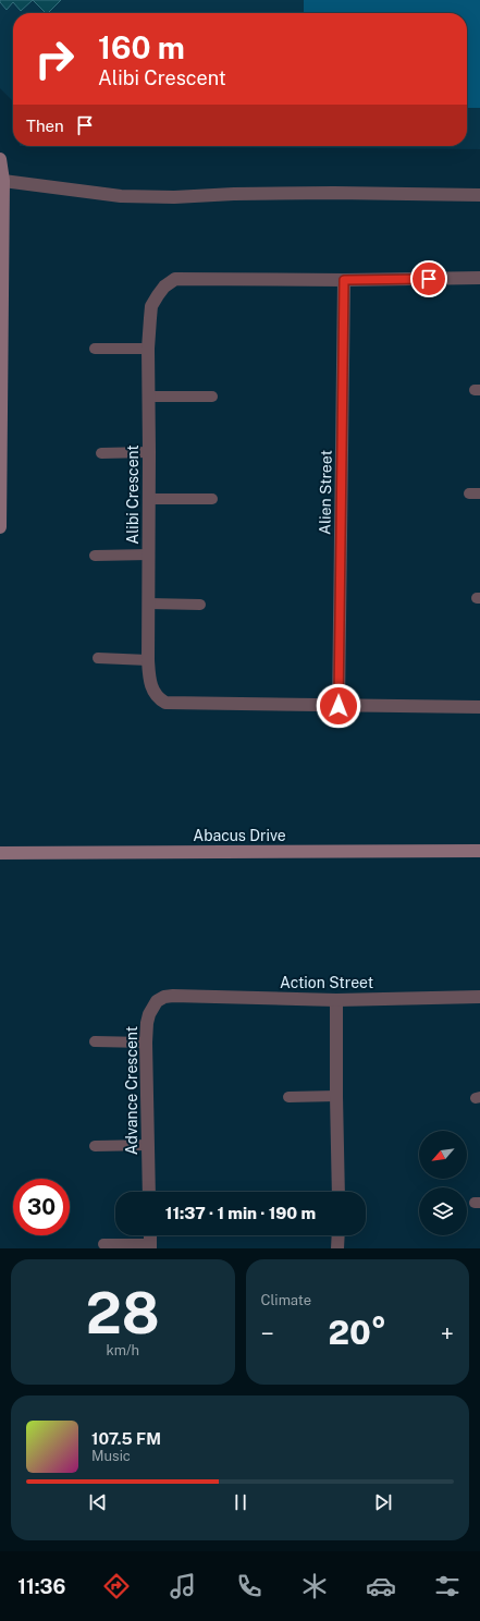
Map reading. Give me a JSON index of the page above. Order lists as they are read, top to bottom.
{
  "streets": {
    "street": [
      "Alien Street",
      "Alibi Crescent",
      "Abacus Drive",
      "Action Street",
      "Advance Crescent"
    ]
  },
  "crossings": [
    ["Alien Street", "Alibi Crescent"],
    ["Action Street", "Advance Crescent"]
  ],
  "north": "bottom left",
  "page": {
    "turn": ["160 m", "Alibi Crescent"],
    "then": "Then",
    "limit": "30",
    "trip": "11:37 · 1 min · 190 m",
    "tile": [
      ["28", "km/h"],
      "Climate"
    ],
    "heat": ["−", "20°", "+"],
    "song": ["107.5 FM", "Music"],
    "tabs": "11:36"
  }
}
